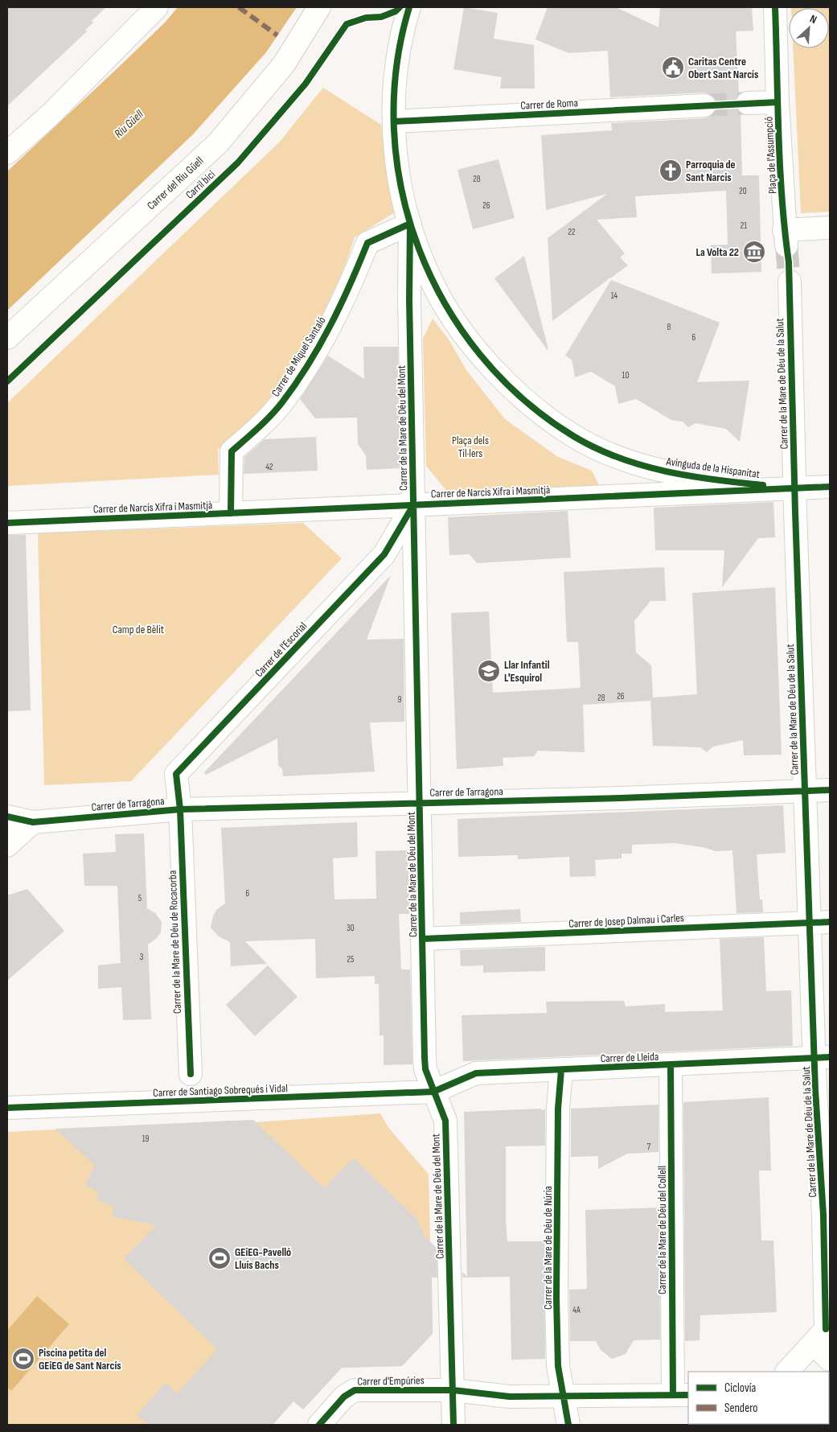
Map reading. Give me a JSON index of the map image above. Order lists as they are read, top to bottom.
{
  "streets": {
    "street": [
      "Carrer de Roma",
      "Plaça de l'Assumpció",
      "Carrer del Riu Güell",
      "Carrer de Miquel Santaló",
      "Carrer de la Mare de Déu de la Salut",
      "Carrer de la Mare de Déu del Mont",
      "Avinguda de la Hispanitat",
      "Carrer de Narcís Xifra i Masmitjà",
      "Carrer de l'Escorial",
      "Carrer de Tarragona",
      "Carrer de Josep Dalmau i Carles",
      "Carrer de la Mare de Déu de Rocacorba",
      "Carrer de Lleida",
      "Carrer de Santiago Sobrequés i Vidal",
      "Carrer de la Mare de Déu del Collell",
      "Carrer de la Mare de Déu de Núria",
      "Carrer d'Empúries"
    ],
    "cycle path": ["Carril bici"]
  },
  "crossings": [
    ["Carrer de Roma", "Avinguda de la Hispanitat"],
    ["Carrer de Miquel Santaló", "Carrer de la Mare de Déu del Mont"],
    ["Carrer de Miquel Santaló", "Avinguda de la Hispanitat"],
    ["Carrer de Miquel Santaló", "Carrer de Narcís Xifra i Masmitjà"],
    ["Carrer de la Mare de Déu de la Salut", "Avinguda de la Hispanitat"],
    ["Carrer de la Mare de Déu de la Salut", "Carrer de Narcís Xifra i Masmitjà"],
    ["Carrer de la Mare de Déu de la Salut", "Carrer de Tarragona"],
    ["Carrer de la Mare de Déu de la Salut", "Carrer de Josep Dalmau i Carles"],
    ["Carrer de la Mare de Déu de la Salut", "Carrer de Lleida"],
    ["Carrer de la Mare de Déu del Mont", "Avinguda de la Hispanitat"],
    ["Carrer de la Mare de Déu del Mont", "Carrer de Narcís Xifra i Masmitjà"],
    ["Carrer de la Mare de Déu del Mont", "Carrer de l'Escorial"],
    ["Carrer de la Mare de Déu del Mont", "Carrer de Tarragona"],
    ["Carrer de la Mare de Déu del Mont", "Carrer de Josep Dalmau i Carles"],
    ["Carrer de la Mare de Déu del Mont", "Carrer de Lleida"],
    ["Carrer de la Mare de Déu del Mont", "Carrer de Santiago Sobrequés i Vidal"],
    ["Carrer de la Mare de Déu del Mont", "Carrer d'Empúries"],
    ["Avinguda de la Hispanitat", "Carrer de Narcís Xifra i Masmitjà"],
    ["Carrer de Narcís Xifra i Masmitjà", "Carrer de l'Escorial"],
    ["Carrer de l'Escorial", "Carrer de Tarragona"],
    ["Carrer de l'Escorial", "Carrer de la Mare de Déu de Rocacorba"],
    ["Carrer de Tarragona", "Carrer de la Mare de Déu de Rocacorba"],
    ["Carrer de Lleida", "Carrer de Santiago Sobrequés i Vidal"],
    ["Carrer de Lleida", "Carrer de la Mare de Déu del Collell"],
    ["Carrer de Lleida", "Carrer de la Mare de Déu de Núria"],
    ["Carrer de la Mare de Déu del Collell", "Carrer d'Empúries"],
    ["Carrer de la Mare de Déu de Núria", "Carrer d'Empúries"]
  ],
  "water": ["Riu Güell"],
  "parks": ["Plaça dels Til·lers", "Camp de Bèlit"],
  "places": {
    "public building": ["Caritas Centre Obert Sant Narcís"],
    "church": ["Parroquia de Sant Narcis"],
    "museum": ["La Volta 22"],
    "school or university": ["Llar Infantil L'Esquirol"],
    "sports": ["GEiEG-Pavelló Lluís Bachs", "Piscina petita del GEiEG de Sant Narcís"]
  },
  "house_numbers": [
    "28",
    "20",
    "26",
    "21",
    "22",
    "14",
    "8",
    "6",
    "10",
    "42",
    "26",
    "28",
    "9",
    "6",
    "5",
    "30",
    "3",
    "25",
    "19",
    "7",
    "4A"
  ],
  "legend": ["Ciclovía", "Sendero"],
  "north": "top right"
}
